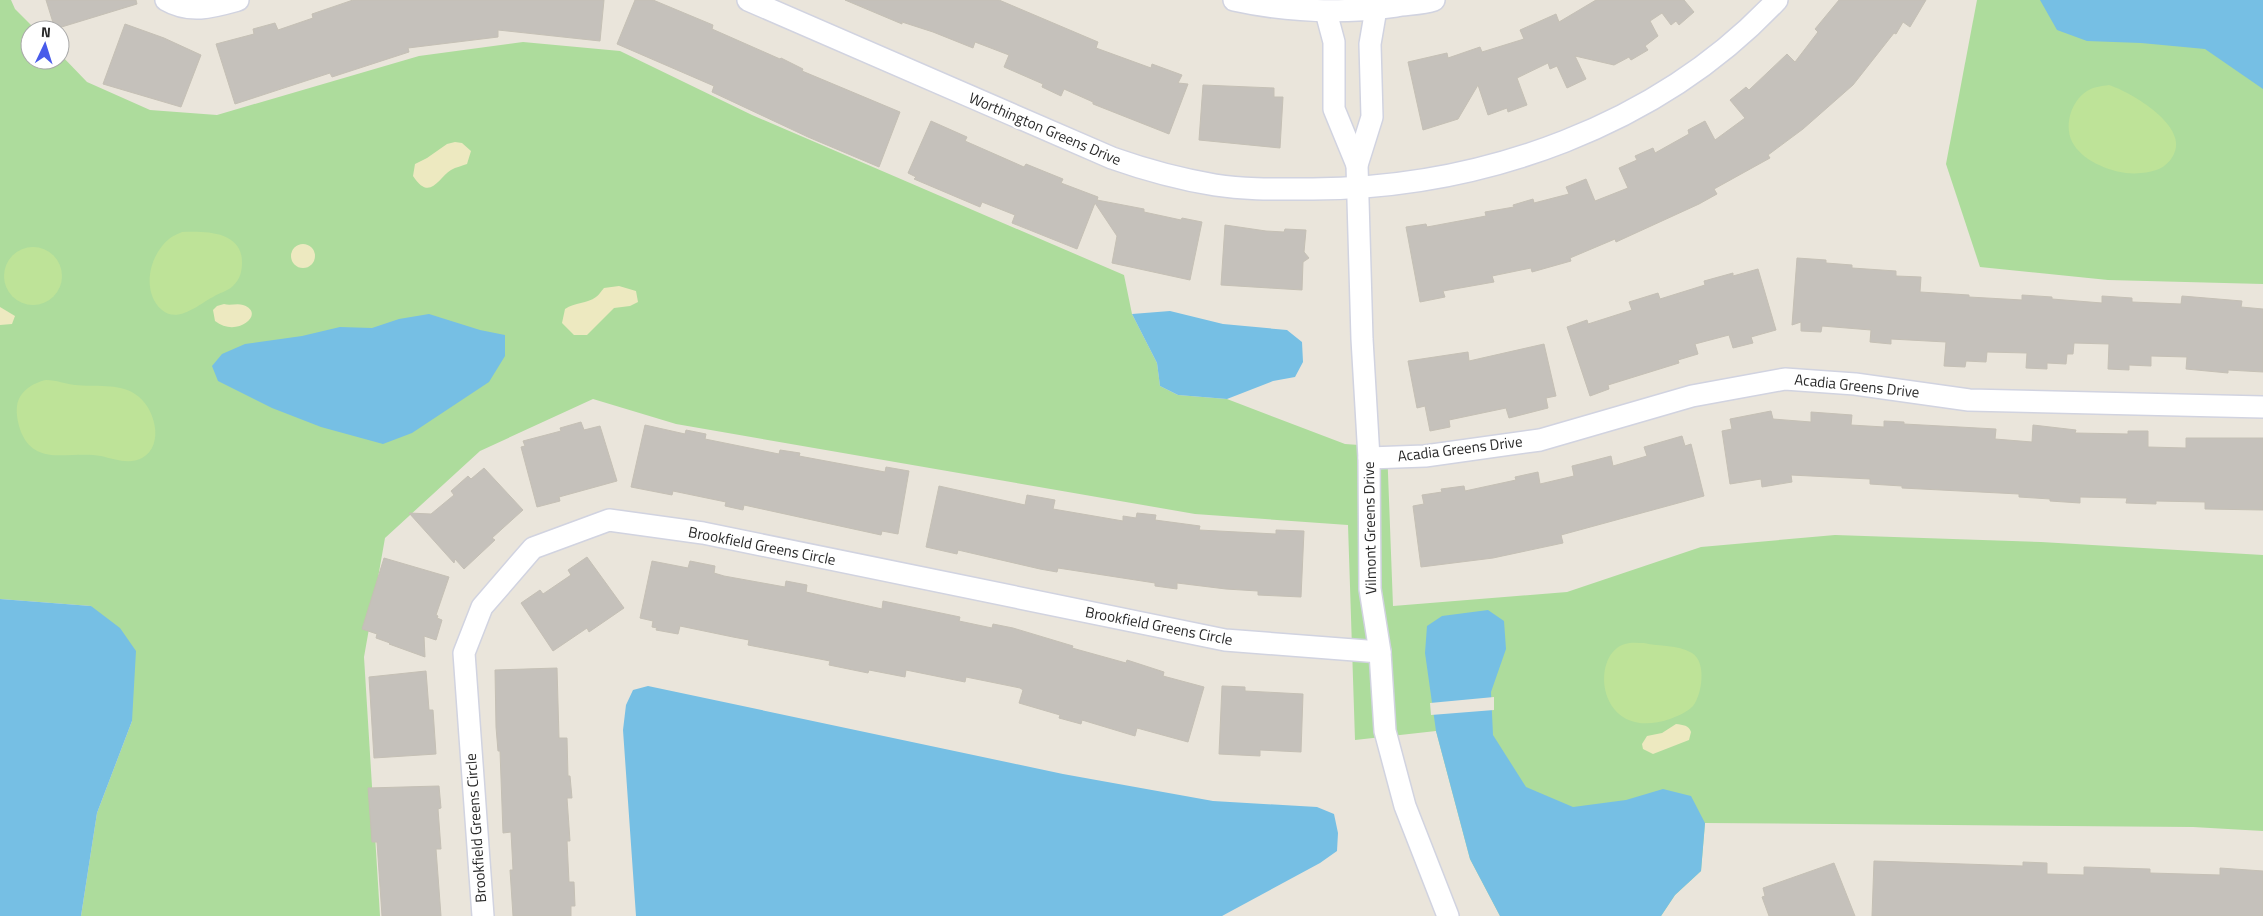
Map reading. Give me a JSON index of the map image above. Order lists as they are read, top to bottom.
{
  "streets": {
    "street": [
      "Worthington Greens Drive",
      "Acadia Greens Drive",
      "Vilmont Greens Drive",
      "Brookfield Greens Circle"
    ]
  },
  "crossings": [
    ["Worthington Greens Drive", "Vilmont Greens Drive"],
    ["Acadia Greens Drive", "Vilmont Greens Drive"],
    ["Vilmont Greens Drive", "Brookfield Greens Circle"]
  ],
  "north": "top"
}
